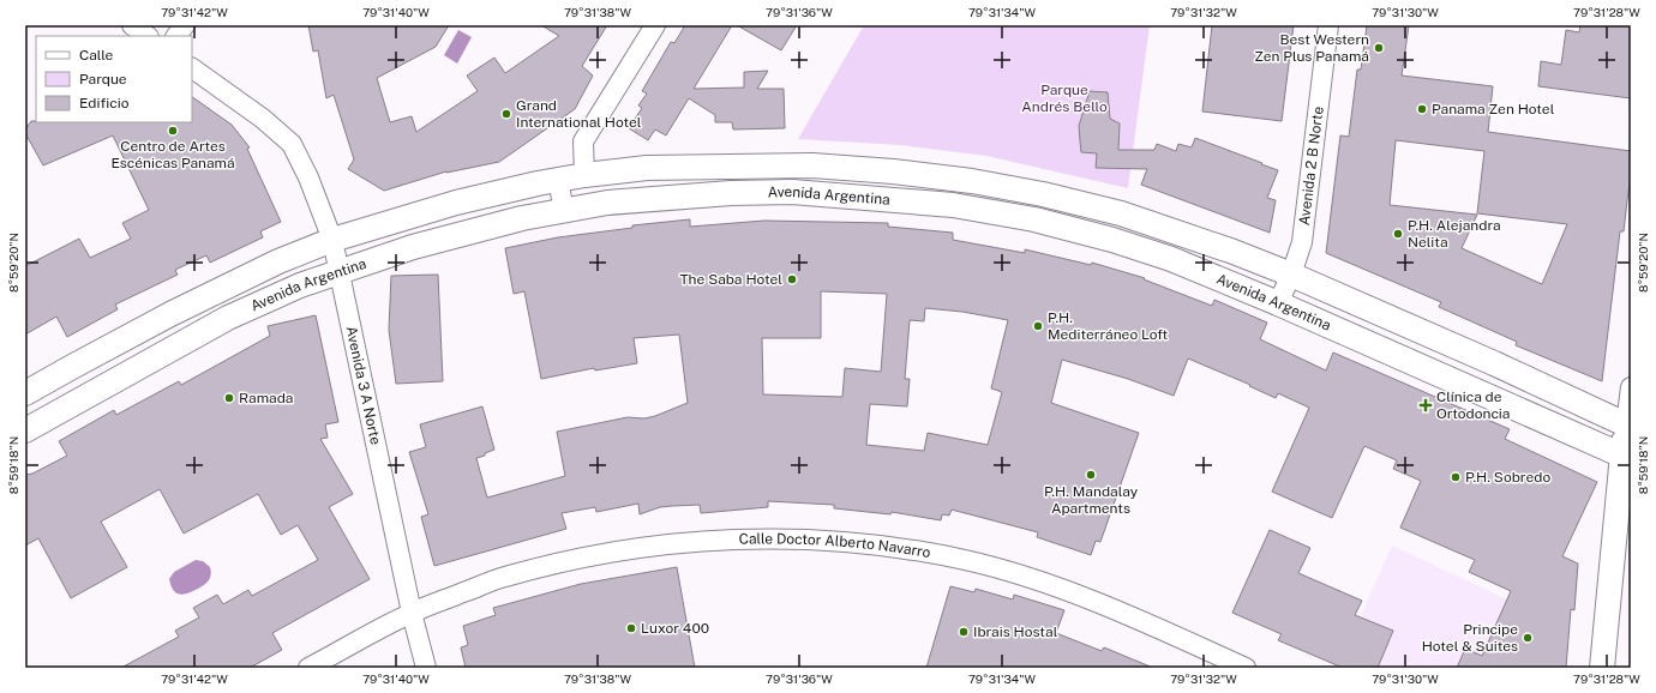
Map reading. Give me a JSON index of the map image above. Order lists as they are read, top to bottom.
{
  "streets": {
    "street": [
      "Avenida 2 B Norte",
      "Avenida Argentina",
      "Avenida 3 A Norte",
      "Calle Doctor Alberto Navarro"
    ]
  },
  "crossings": [
    ["Avenida 2 B Norte", "Avenida Argentina"],
    ["Avenida Argentina", "Avenida 3 A Norte"],
    ["Avenida 3 A Norte", "Calle Doctor Alberto Navarro"]
  ],
  "parks": ["Parque Andrés Bello"],
  "places": {
    "other": [
      "Best Western Zen Plus Panamá",
      "Panama Zen Hotel",
      "Grand International Hotel",
      "Centro de Artes Escénicas Panamá",
      "P.H. Alejandra Nelita",
      "The Saba Hotel",
      "P.H. Mediterráneo Loft",
      "Ramada",
      "P.H. Mandalay Apartments",
      "P.H. Sobredo",
      "Luxor 400",
      "Ibrais Hostal",
      "Principe Hotel & Suites"
    ],
    "health": ["Clínica de Ortodoncia"]
  },
  "legend": ["Calle", "Parque", "Edificio"],
  "coordinates": [
    "79°31'42\"W",
    "79°31'40\"W",
    "79°31'38\"W",
    "79°31'36\"W",
    "79°31'34\"W",
    "79°31'32\"W",
    "79°31'30\"W",
    "79°31'28\"W",
    "8°59'20\"N",
    "8°59'18\"N"
  ]
}
